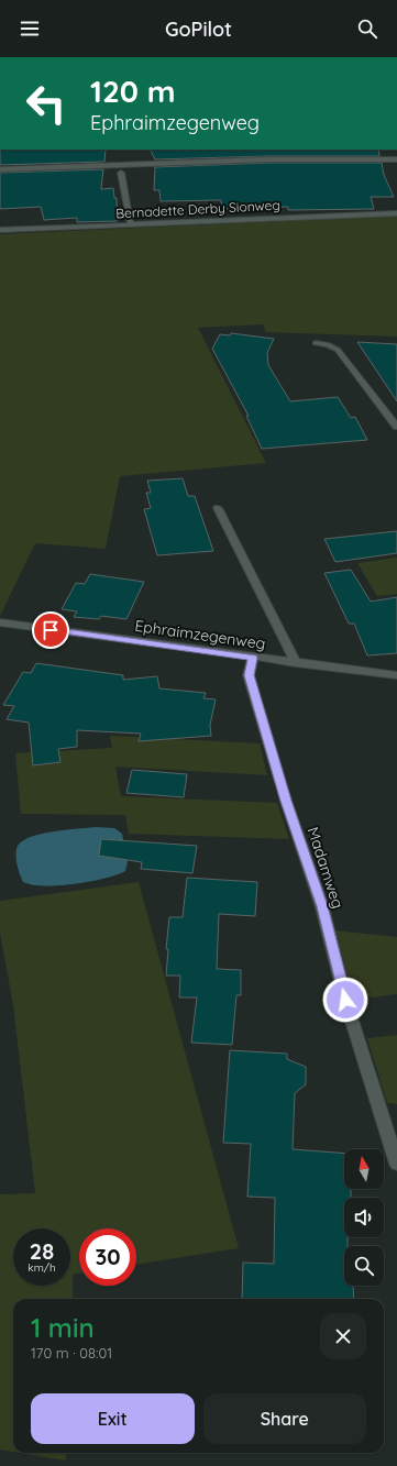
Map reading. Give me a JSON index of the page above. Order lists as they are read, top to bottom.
{
  "streets": {
    "street": ["Bernadette Derby Sionweg", "Ephraimzegenweg", "Madamweg"]
  },
  "crossings": [
    ["Ephraimzegenweg", "Madamweg"]
  ],
  "north": "top",
  "page": {
    "header": "GoPilot",
    "turn": ["120 m", "Ephraimzegenweg"],
    "speed": "28 km/h",
    "limit": "30",
    "heading": ["1 min", "170 m · 08:01"],
    "buttons": ["Exit", "Share"]
  }
}
